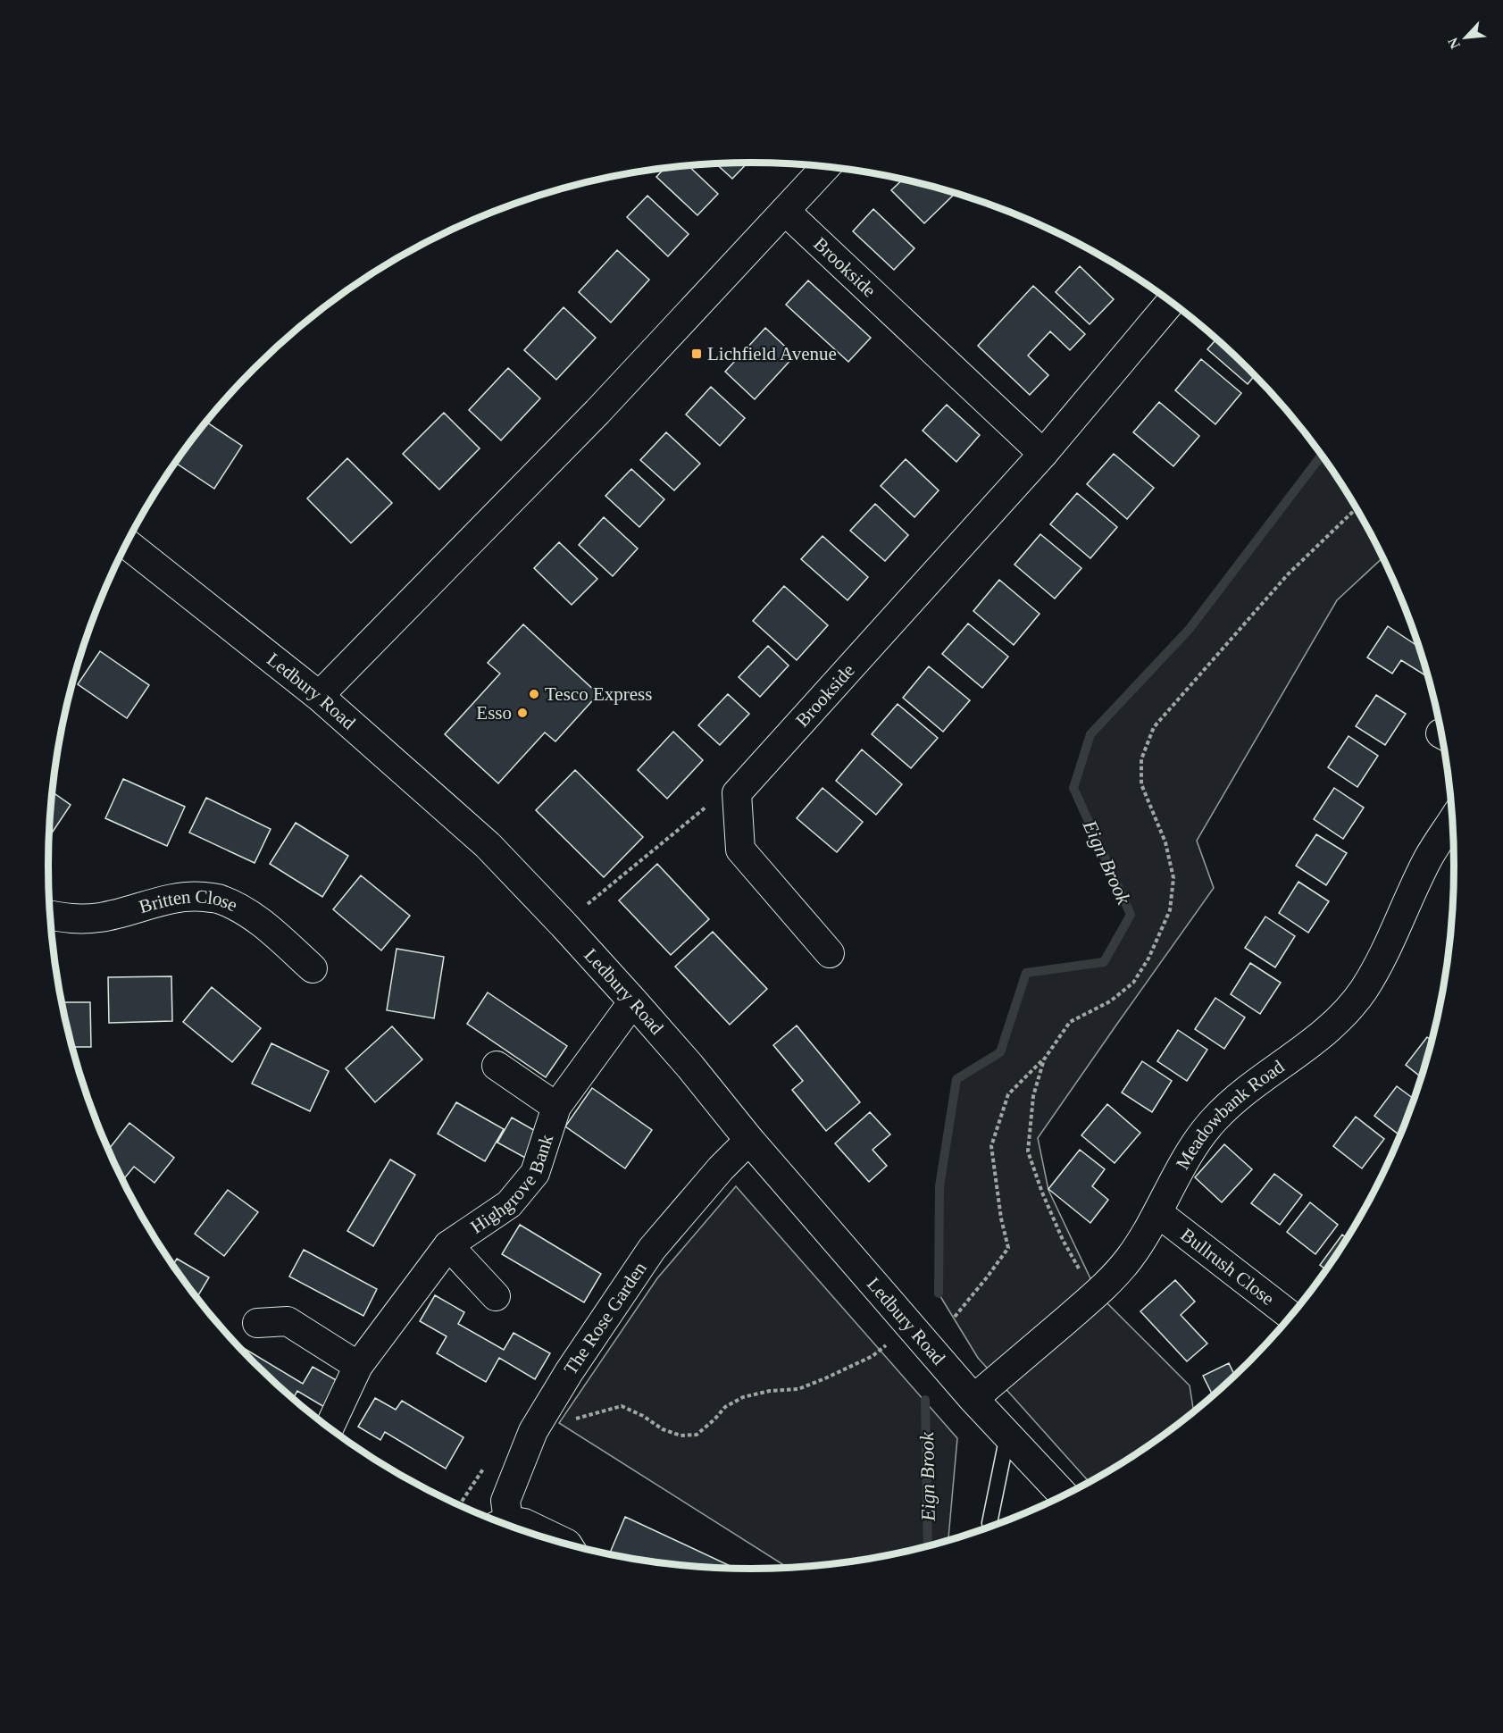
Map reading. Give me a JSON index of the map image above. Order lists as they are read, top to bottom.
{
  "streets": {
    "highway": ["Ledbury Road"],
    "street": [
      "Brookside",
      "Britten Close",
      "Meadowbank Road",
      "Highgrove Bank",
      "Bullrush Close",
      "The Rose Garden"
    ]
  },
  "crossings": [
    ["Ledbury Road", "Meadowbank Road"],
    ["Ledbury Road", "Highgrove Bank"],
    ["Ledbury Road", "The Rose Garden"],
    ["Meadowbank Road", "Bullrush Close"]
  ],
  "water": ["Eign Brook"],
  "places": {
    "transit": ["Lichfield Avenue"],
    "other": ["Tesco Express", "Esso"]
  },
  "north": "bottom left"
}
